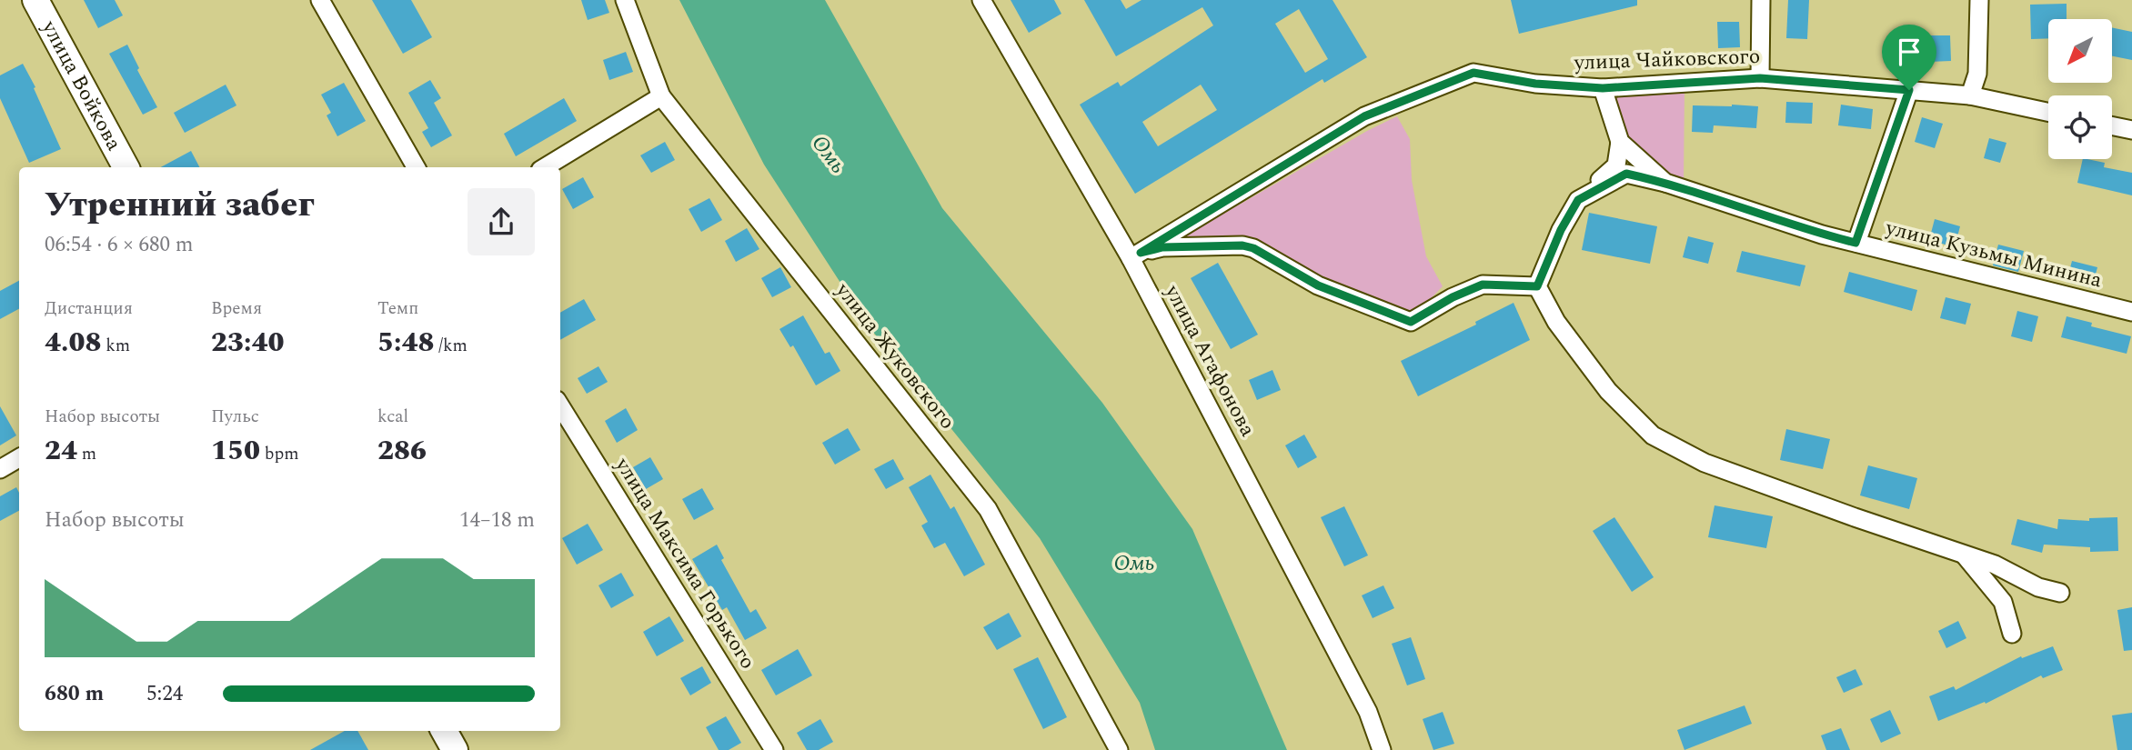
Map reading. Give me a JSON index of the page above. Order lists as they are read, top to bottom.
{
  "streets": {
    "main road": ["улица Войкова"],
    "street": [
      "улица Чайковского",
      "улица Кузьмы Минина",
      "улица Жуковского",
      "улица Агафонова",
      "улица Максима Горького"
    ]
  },
  "crossings": [
    ["улица Чайковского", "улица Агафонова"]
  ],
  "water": ["Омь"],
  "north": "bottom left",
  "page": {
    "heading": ["Утренний забег", "06:54 · 6 × 680 m"],
    "stats": [
      ["Дистанция", "4.08 km"],
      ["Время", "23:40"],
      ["Темп", "5:48 /km"],
      ["Набор высоты", "24 m"],
      ["Пульс", "150 bpm"],
      ["kcal", "286"]
    ],
    "chart": ["Набор высоты", "14–18 m"],
    "list": [
      {
        "name": "680 m",
        "note": "5:24"
      }
    ]
  }
}
